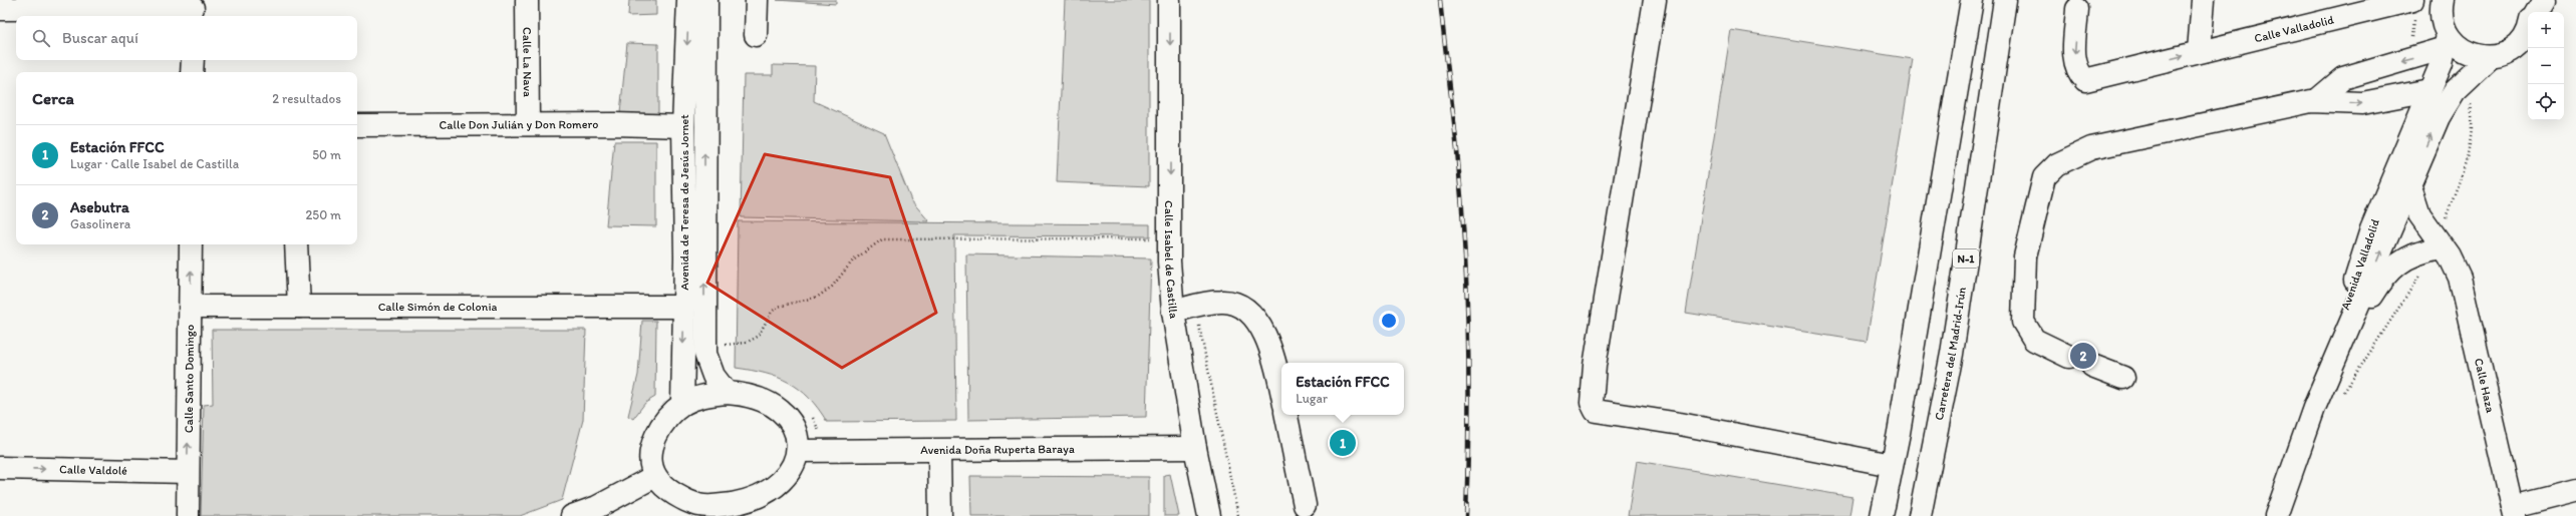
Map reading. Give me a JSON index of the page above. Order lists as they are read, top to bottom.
{
  "streets": {
    "main road": [
      "Calle Valladolid",
      "Calle La Nava",
      "Calle Don Julián y Don Romero",
      "Avenida de Teresa de Jesús Jornet",
      "N-1",
      "Calle Isabel de Castilla",
      "Avenida Valladolid",
      "Calle Simón de Colonia",
      "Carretera del Madrid-Irún",
      "Calle Santo Domingo",
      "Calle Haza",
      "Avenida Doña Ruperta Baraya",
      "Calle Valdolé"
    ]
  },
  "crossings": [
    ["Calle La Nava", "Calle Don Julián y Don Romero"],
    ["Calle Don Julián y Don Romero", "Avenida de Teresa de Jesús Jornet"],
    ["Avenida de Teresa de Jesús Jornet", "Calle Simón de Colonia"],
    ["Avenida de Teresa de Jesús Jornet", "Avenida Doña Ruperta Baraya"],
    ["Calle Isabel de Castilla", "Avenida Doña Ruperta Baraya"],
    ["Avenida Valladolid", "Calle Haza"],
    ["Calle Simón de Colonia", "Calle Santo Domingo"],
    ["Calle Santo Domingo", "Calle Valdolé"]
  ],
  "one_way": ["Calle Isabel de Castilla", "Calle Santo Domingo", "Calle Valdolé"],
  "page": {
    "map_buttons": ["+", "−"],
    "search": "Buscar aquí",
    "heading": ["Cerca", "2 resultados"],
    "list": [
      {
        "mark": "1",
        "name": "Estación FFCC",
        "note": "Lugar · Calle Isabel de Castilla",
        "value": "50 m"
      },
      {
        "mark": "2",
        "name": "Asebutra",
        "note": "Gasolinera",
        "value": "250 m"
      }
    ],
    "pins": ["2", "1"],
    "popup": ["Estación FFCC", "Lugar"]
  }
}
